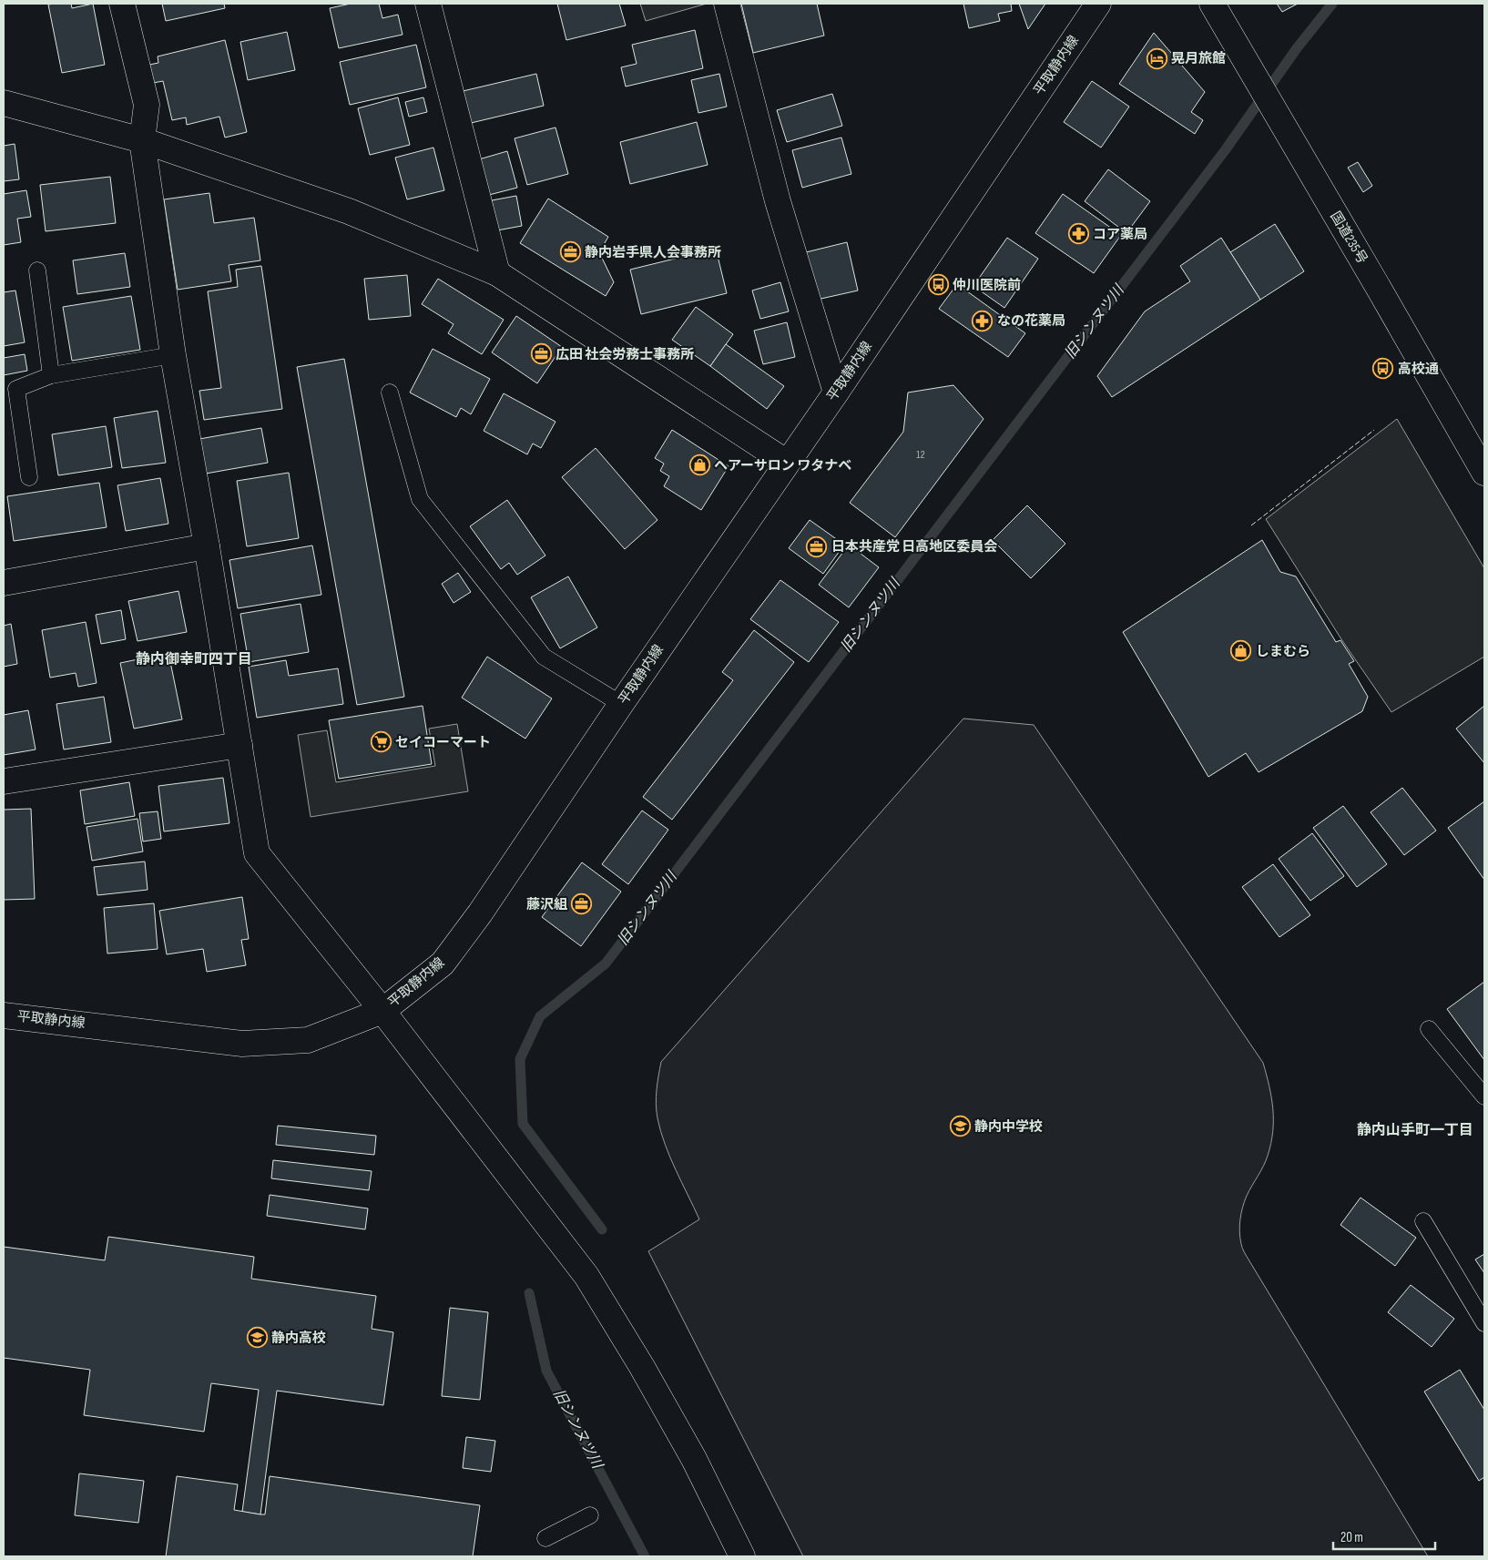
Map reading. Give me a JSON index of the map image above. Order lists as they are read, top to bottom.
{
  "streets": {
    "main road": ["平取静内線", "国道235号"]
  },
  "districts": ["静内御幸町四丁目", "静内山手町一丁目"],
  "water": ["旧シンヌツ川"],
  "places": {
    "hotel": ["晃月旅館"],
    "pharmacy": ["コア薬局", "なの花薬局"],
    "office": [
      "静内岩手県人会事務所",
      "広田 社会労務士事務所",
      "日本共産党 日高地区委員会",
      "藤沢組"
    ],
    "bus stop": ["仲川医院前", "高校通"],
    "shop": ["ヘアーサロン ワタナベ", "しまむら"],
    "supermarket": ["セイコーマート"],
    "school or university": ["静内中学校", "静内高校"]
  },
  "house_numbers": ["12"],
  "scale_bar": "20 m"
}
